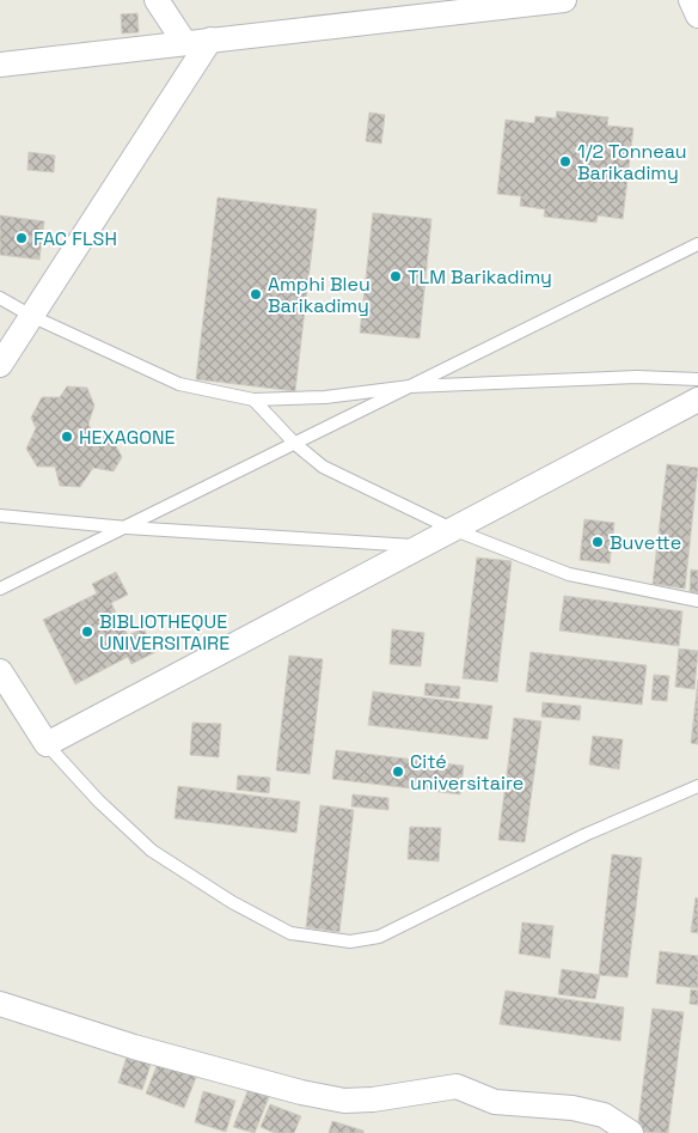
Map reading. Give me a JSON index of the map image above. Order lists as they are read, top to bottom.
{
  "places": [
    "1/2 Tonneau Barikadimy",
    "FAC FLSH",
    "TLM Barikadimy",
    "Amphi Bleu Barikadimy",
    "HEXAGONE",
    "Buvette",
    "BIBLIOTHEQUE UNIVERSITAIRE",
    "Cité universitaire"
  ]
}
